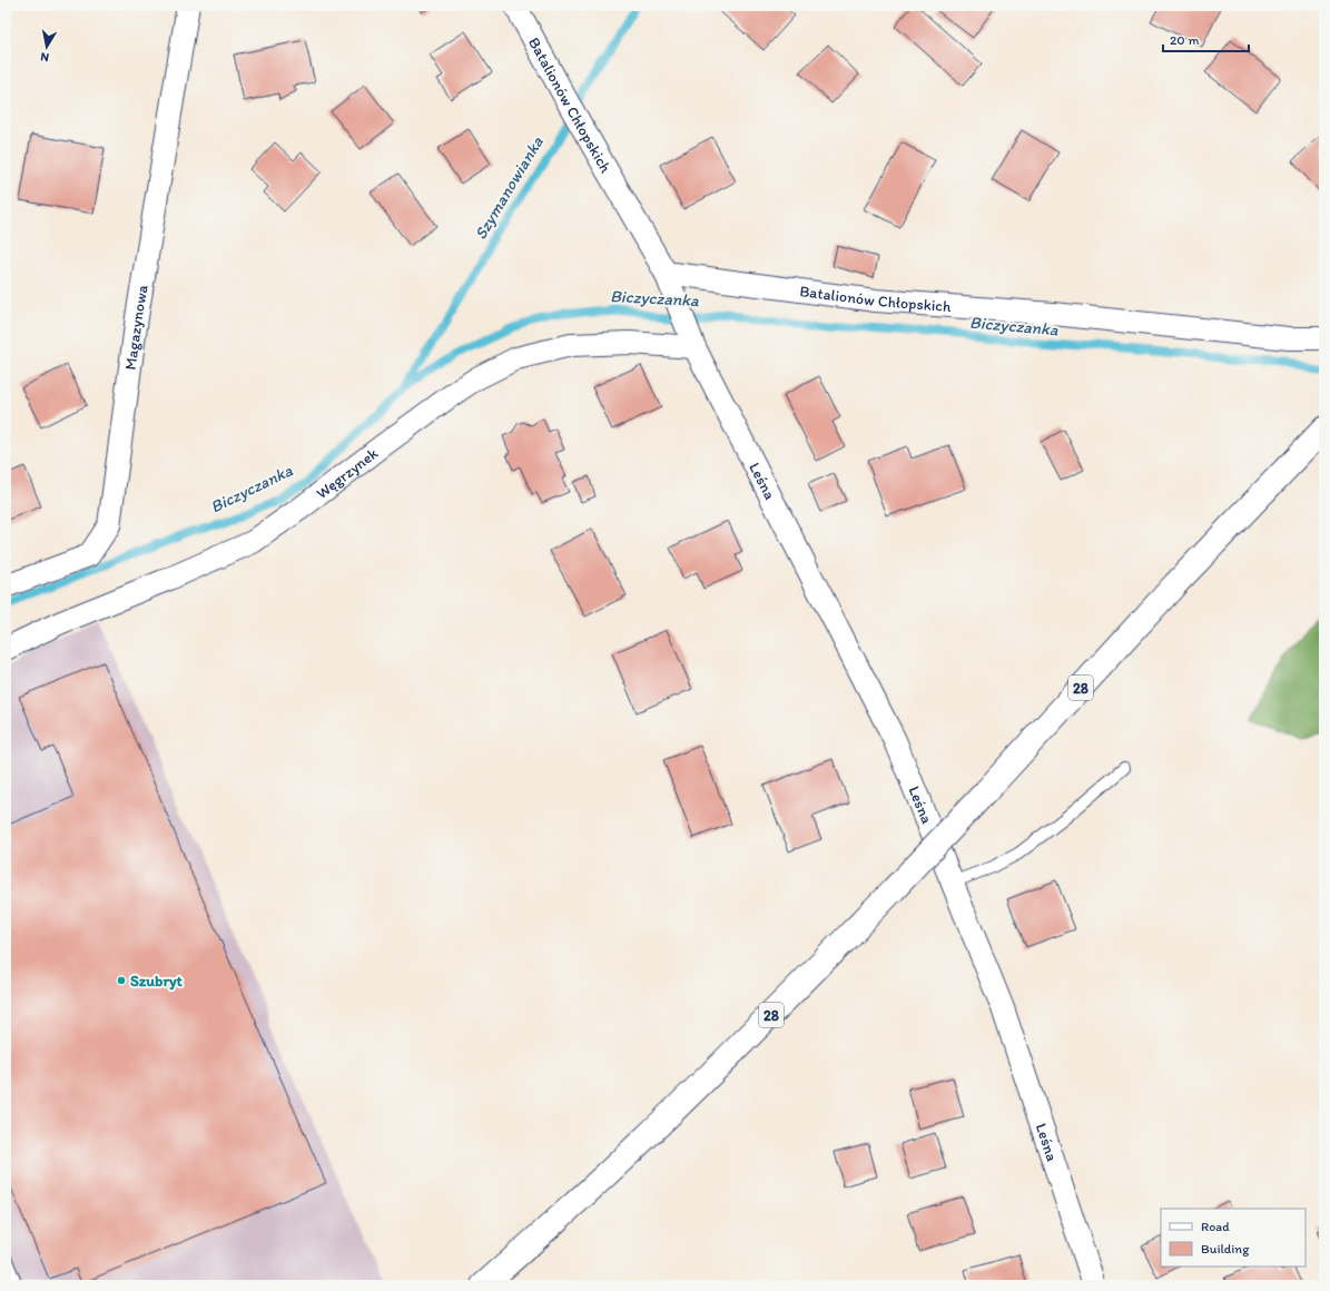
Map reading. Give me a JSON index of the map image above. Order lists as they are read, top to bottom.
{
  "streets": {
    "main road": ["28"],
    "street": [
      "Batalionów Chłopskich",
      "Magazynowa",
      "Węgrzynek",
      "Leśna"
    ]
  },
  "crossings": [
    ["Batalionów Chłopskich", "Węgrzynek"],
    ["Batalionów Chłopskich", "Leśna"],
    ["Węgrzynek", "Leśna"]
  ],
  "water": ["Szymanowianka", "Biczyczanka"],
  "places": ["Szubryt"],
  "legend": ["Road", "Building"],
  "scale_bar": "20 m",
  "north": "bottom"
}
